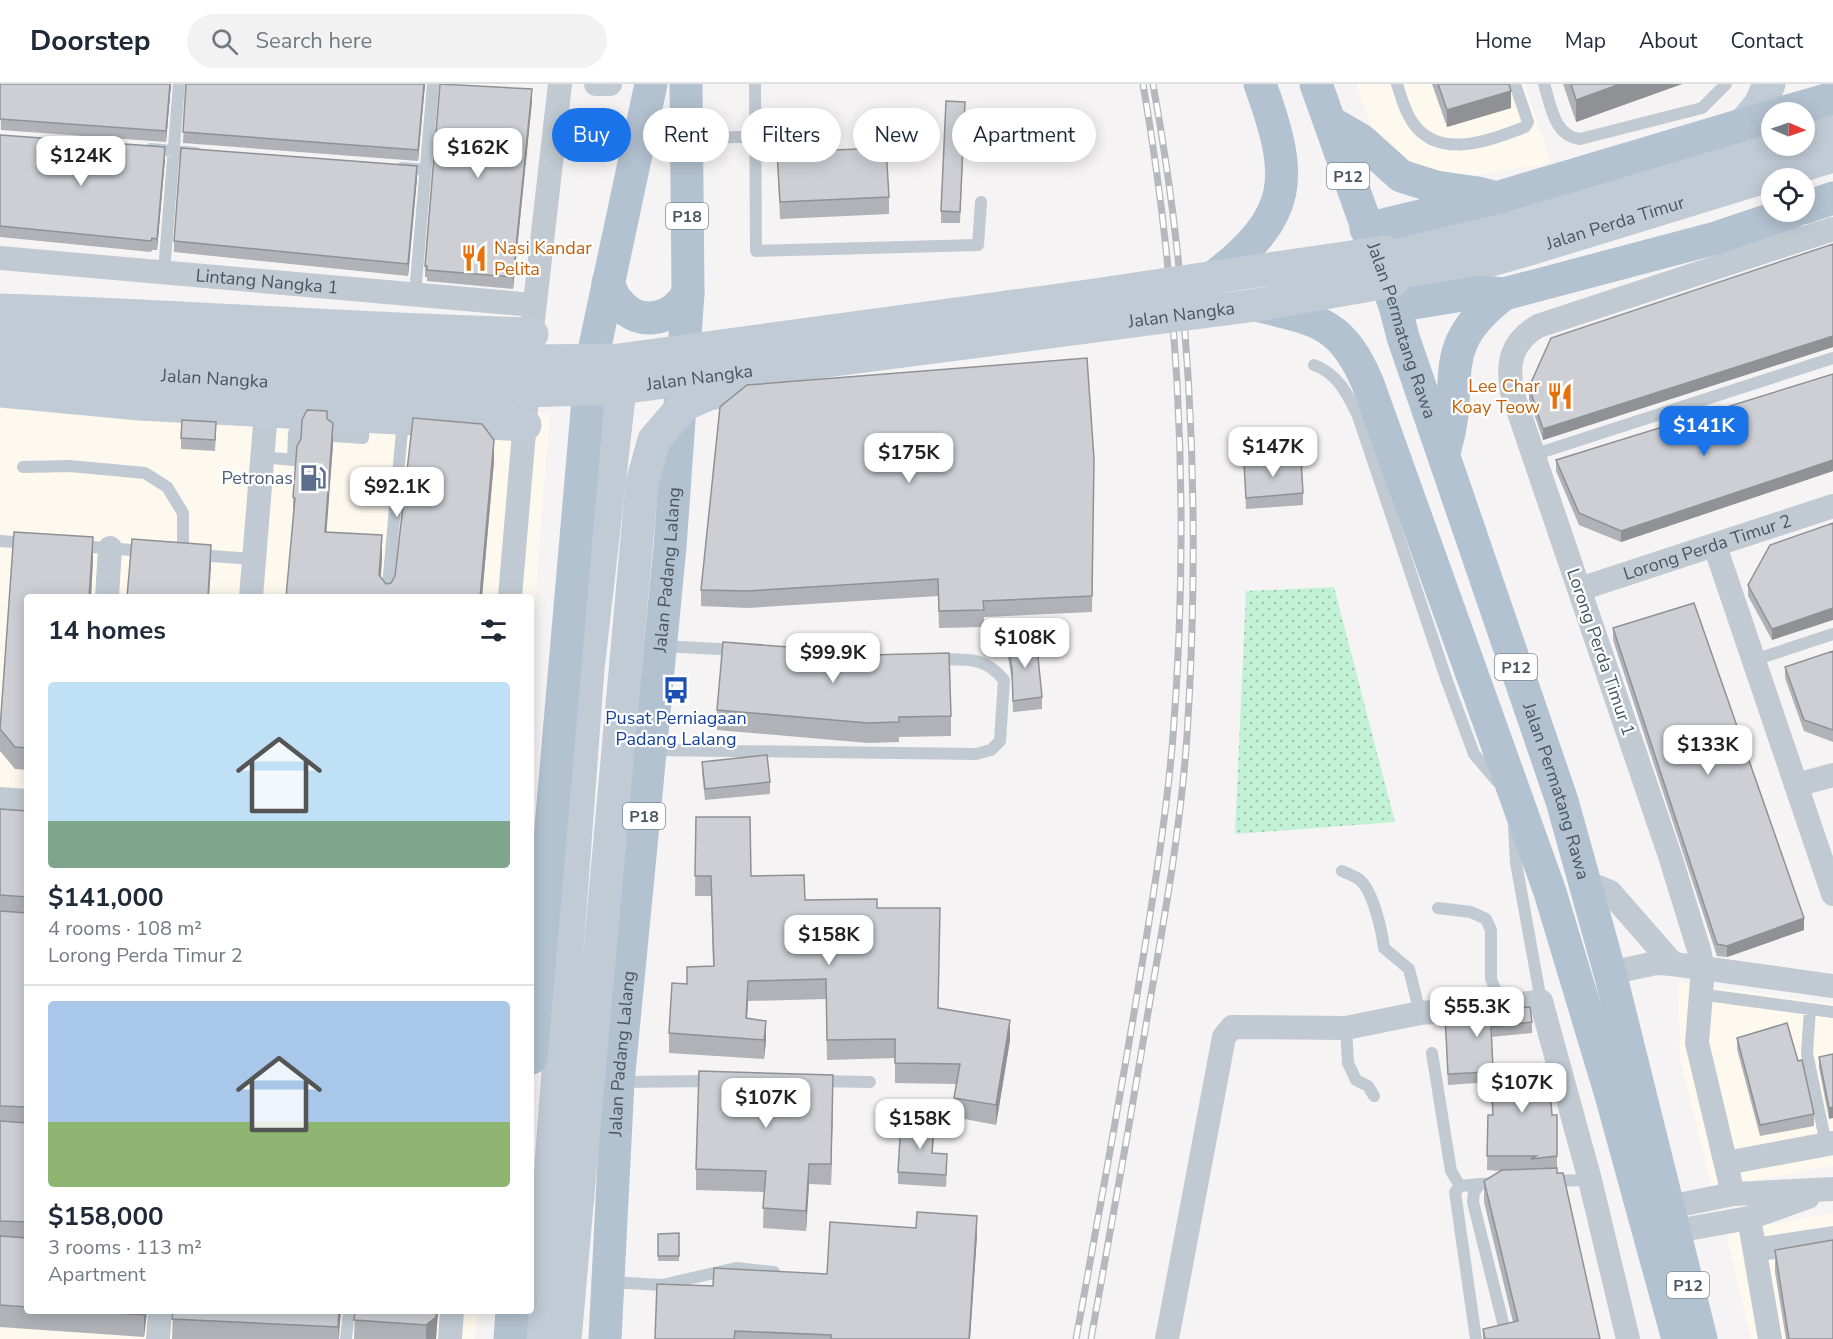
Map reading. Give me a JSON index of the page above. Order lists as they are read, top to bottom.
{
  "streets": {
    "main road": [
      "P12",
      "P18",
      "Jalan Permatang Rawa",
      "Jalan Padang Lalang"
    ],
    "street": [
      "Jalan Perda Timur",
      "Lintang Nangka 1",
      "Jalan Nangka",
      "Lorong Perda Timur 2",
      "Lorong Perda Timur 1"
    ]
  },
  "crossings": [
    ["Jalan Perda Timur", "Jalan Nangka"],
    ["Jalan Perda Timur", "Jalan Permatang Rawa"],
    ["Jalan Nangka", "Jalan Permatang Rawa"],
    ["Lorong Perda Timur 2", "Lorong Perda Timur 1"]
  ],
  "places": {
    "restaurant": ["Nasi Kandar Pelita", "Lee Char Koay Teow"],
    "fuel station": ["Petronas"],
    "bus stop": ["Pusat Perniagaan Padang Lalang"]
  },
  "north": "right",
  "page": {
    "header": "Doorstep",
    "search": "Search here",
    "nav": [
      "Home",
      "Map",
      "About",
      "Contact"
    ],
    "chip": [
      "Buy",
      "Rent",
      "Filters",
      "New",
      "Apartment"
    ],
    "price": [
      "$162K",
      "$124K",
      "$141K",
      "$147K",
      "$175K",
      "$92.1K",
      "$108K",
      "$99.9K",
      "$133K",
      "$158K",
      "$55.3K",
      "$107K",
      "$107K",
      "$158K"
    ],
    "heading": "14 homes",
    "list": [
      {
        "name": "$141,000",
        "note": "4 rooms · 108 m² · Lorong Perda Timur 2"
      },
      {
        "name": "$158,000",
        "note": "3 rooms · 113 m² · Apartment"
      }
    ]
  }
}
